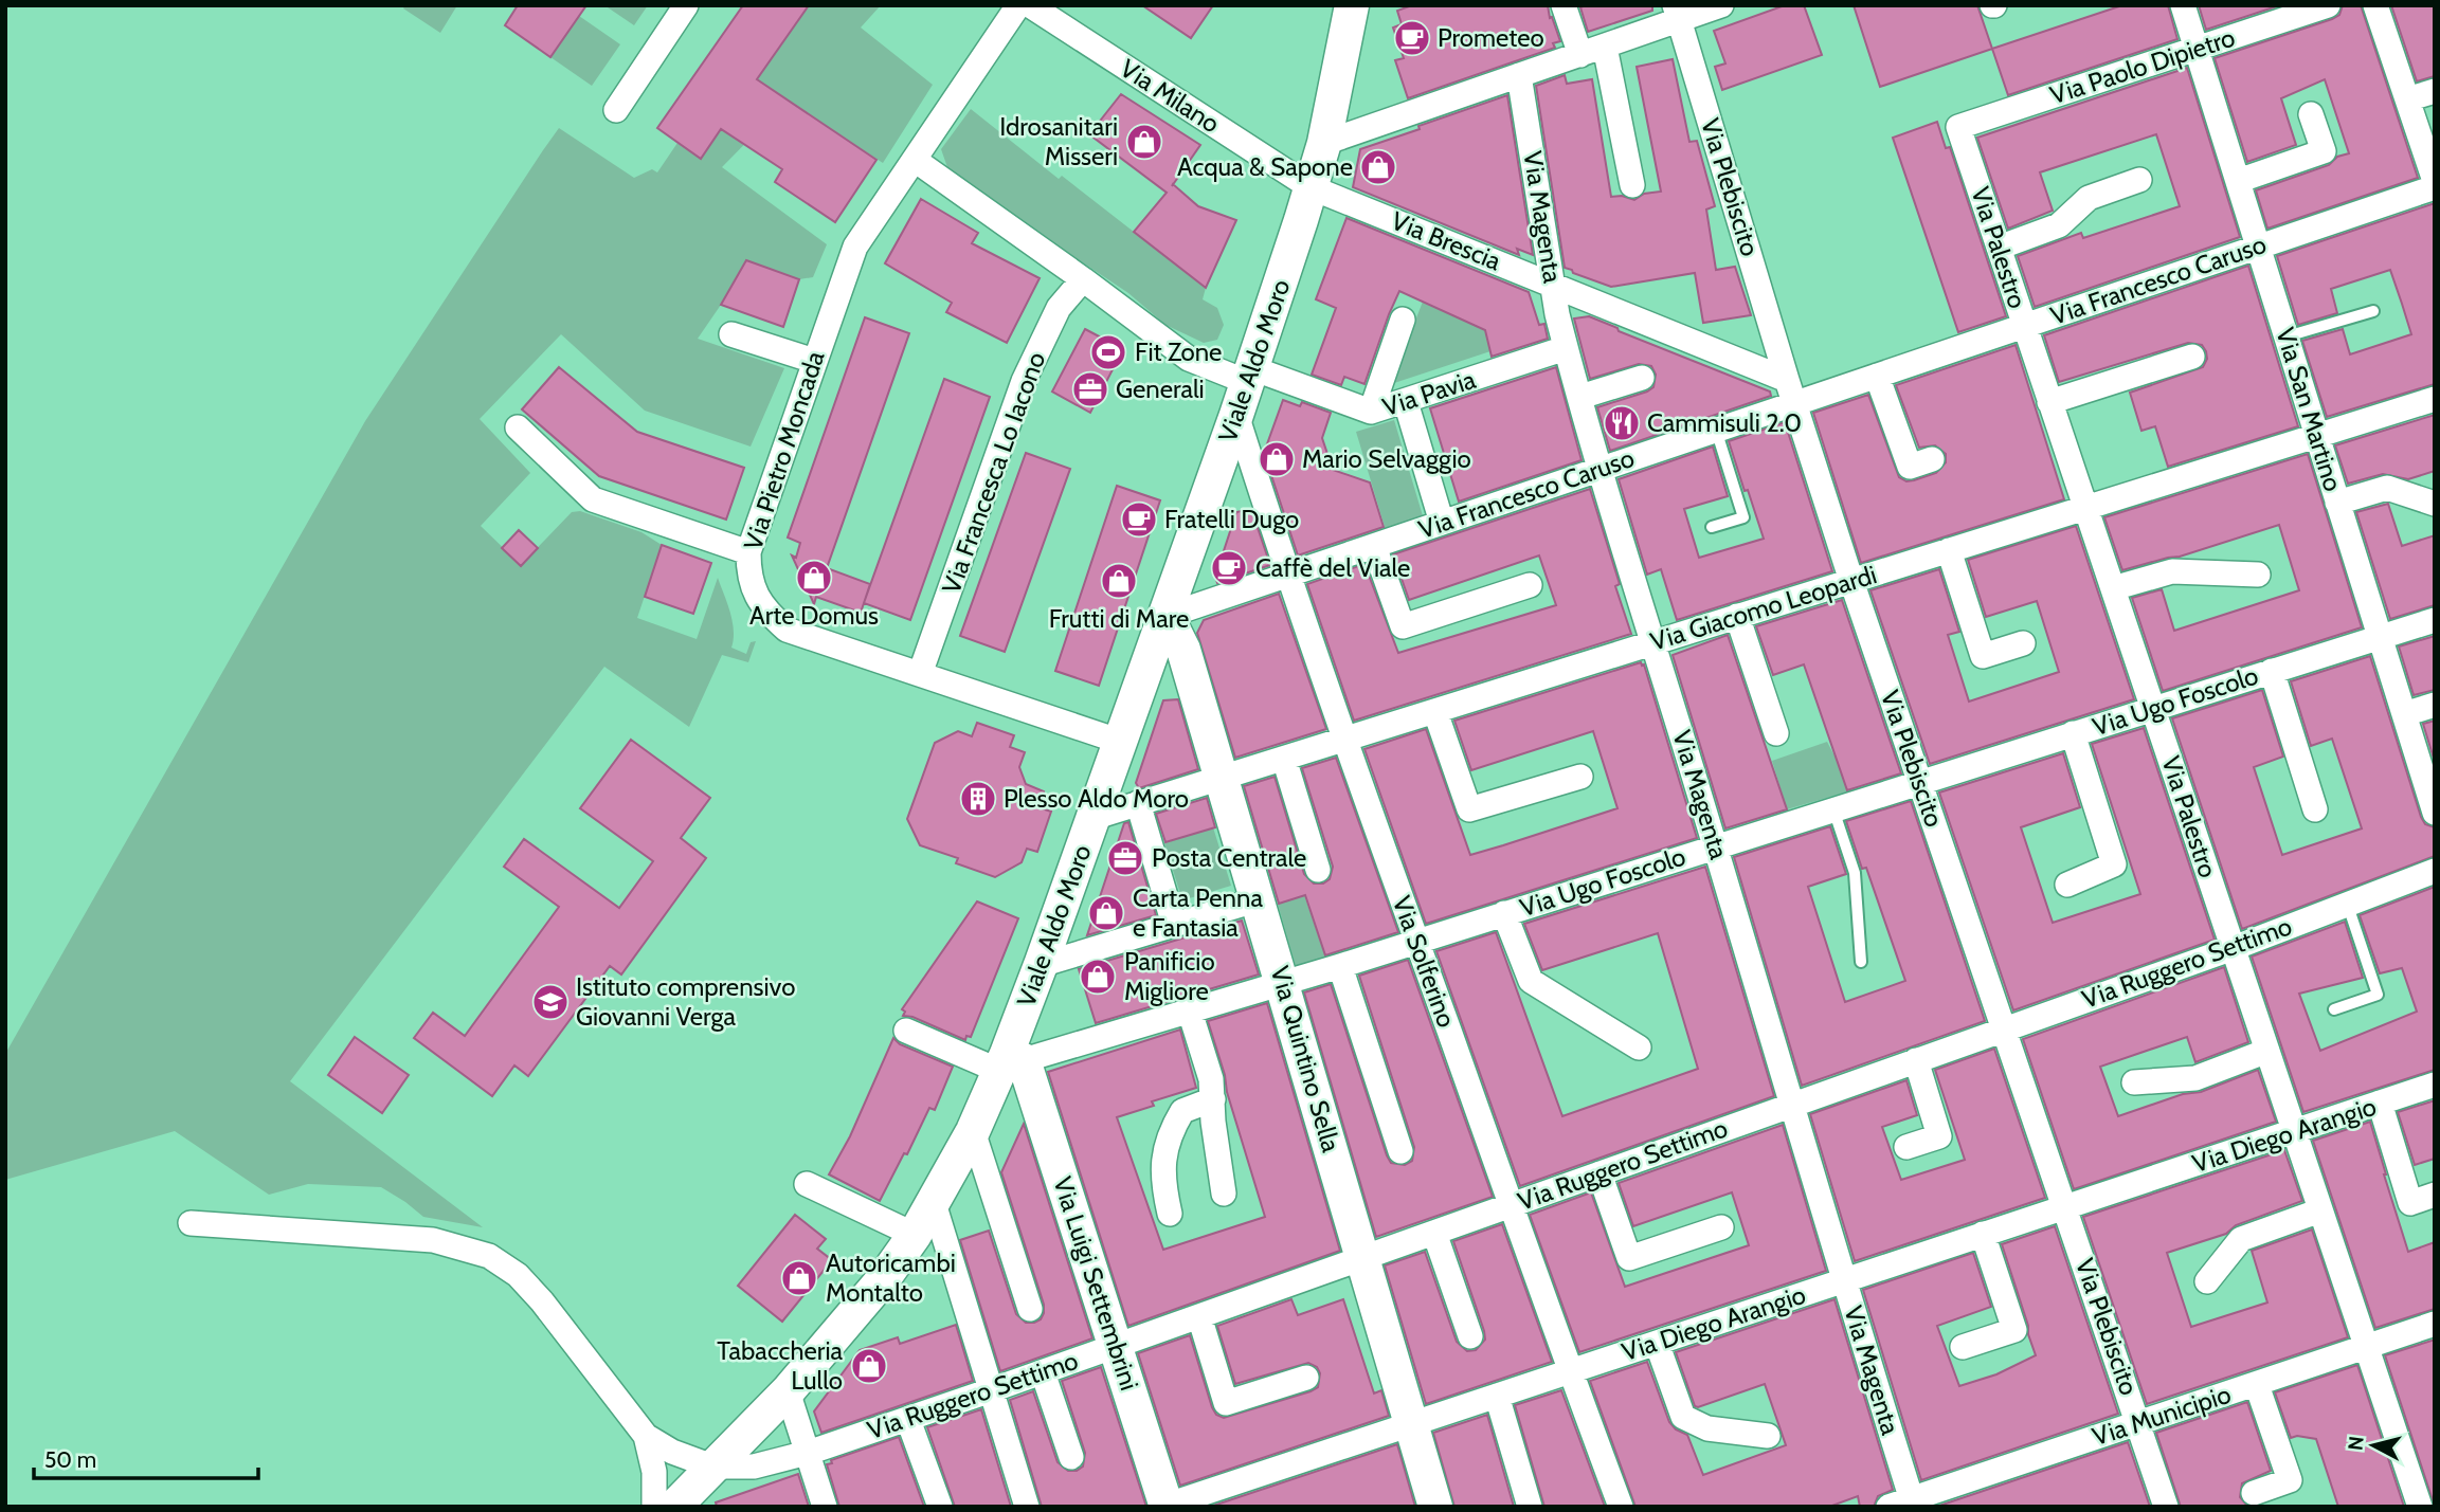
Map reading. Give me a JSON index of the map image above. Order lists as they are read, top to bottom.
{
  "streets": {
    "street": [
      "Via Paolo Dipietro",
      "Via Milano",
      "Via Plebiscito",
      "Via Magenta",
      "Via Brescia",
      "Via Palestro",
      "Via Francesco Caruso",
      "Viale Aldo Moro",
      "Via Pavia",
      "Via San Martino",
      "Via Pietro Moncada",
      "Via Francesca Lo Iacono",
      "Via Giacomo Leopardi",
      "Via Ugo Foscolo",
      "Via Solferino",
      "Via Ruggero Settimo",
      "Via Quintino Sella",
      "Via Diego Arangio",
      "Via Luigi Settembrini",
      "Via Municipio"
    ]
  },
  "crossings": [
    ["Via Paolo Dipietro", "Via Palestro"],
    ["Via Paolo Dipietro", "Via San Martino"],
    ["Via Milano", "Via Brescia"],
    ["Via Milano", "Viale Aldo Moro"],
    ["Via Plebiscito", "Via Brescia"],
    ["Via Plebiscito", "Via Francesco Caruso"],
    ["Via Plebiscito", "Via Giacomo Leopardi"],
    ["Via Plebiscito", "Via Ugo Foscolo"],
    ["Via Plebiscito", "Via Ruggero Settimo"],
    ["Via Plebiscito", "Via Diego Arangio"],
    ["Via Plebiscito", "Via Municipio"],
    ["Via Magenta", "Via Brescia"],
    ["Via Magenta", "Via Francesco Caruso"],
    ["Via Magenta", "Via Pavia"],
    ["Via Magenta", "Via Giacomo Leopardi"],
    ["Via Magenta", "Via Ugo Foscolo"],
    ["Via Magenta", "Via Ruggero Settimo"],
    ["Via Magenta", "Via Diego Arangio"],
    ["Via Magenta", "Via Municipio"],
    ["Via Brescia", "Viale Aldo Moro"],
    ["Via Palestro", "Via Francesco Caruso"],
    ["Via Palestro", "Via Giacomo Leopardi"],
    ["Via Palestro", "Via Ugo Foscolo"],
    ["Via Palestro", "Via Ruggero Settimo"],
    ["Via Palestro", "Via Diego Arangio"],
    ["Via Palestro", "Via Municipio"],
    ["Via Francesco Caruso", "Viale Aldo Moro"],
    ["Via Francesco Caruso", "Via San Martino"],
    ["Via Francesco Caruso", "Via Solferino"],
    ["Via Francesco Caruso", "Via Quintino Sella"],
    ["Viale Aldo Moro", "Via Pavia"],
    ["Viale Aldo Moro", "Via Pietro Moncada"],
    ["Viale Aldo Moro", "Via Giacomo Leopardi"],
    ["Viale Aldo Moro", "Via Ugo Foscolo"],
    ["Viale Aldo Moro", "Via Solferino"],
    ["Viale Aldo Moro", "Via Ruggero Settimo"],
    ["Viale Aldo Moro", "Via Quintino Sella"],
    ["Viale Aldo Moro", "Via Luigi Settembrini"],
    ["Via Pavia", "Via Pietro Moncada"],
    ["Via Pavia", "Via Francesca Lo Iacono"],
    ["Via San Martino", "Via Giacomo Leopardi"],
    ["Via San Martino", "Via Ugo Foscolo"],
    ["Via Pietro Moncada", "Via Francesca Lo Iacono"],
    ["Via Giacomo Leopardi", "Via Solferino"],
    ["Via Giacomo Leopardi", "Via Quintino Sella"],
    ["Via Ugo Foscolo", "Via Solferino"],
    ["Via Ugo Foscolo", "Via Quintino Sella"],
    ["Via Ugo Foscolo", "Via Luigi Settembrini"],
    ["Via Solferino", "Via Ruggero Settimo"],
    ["Via Solferino", "Via Diego Arangio"],
    ["Via Ruggero Settimo", "Via Quintino Sella"],
    ["Via Ruggero Settimo", "Via Luigi Settembrini"],
    ["Via Quintino Sella", "Via Diego Arangio"],
    ["Via Diego Arangio", "Via Luigi Settembrini"]
  ],
  "places": {
    "cafe": ["Prometeo", "Fratelli Dugo", "Caffè del Viale"],
    "shop": [
      "Idrosanitari Misseri",
      "Acqua & Sapone",
      "Mario Selvaggio",
      "Arte Domus",
      "Frutti di Mare",
      "Carta Penna e Fantasia",
      "Panificio Migliore",
      "Autoricambi Montalto",
      "Tabaccheria Lullo"
    ],
    "sports": ["Fit Zone"],
    "office": ["Generali", "Posta Centrale"],
    "restaurant": ["Cammisuli 2.0"],
    "building": ["Plesso Aldo Moro"],
    "school or university": ["Istituto comprensivo Giovanni Verga"]
  },
  "scale_bar": "50 m",
  "north": "left"
}
